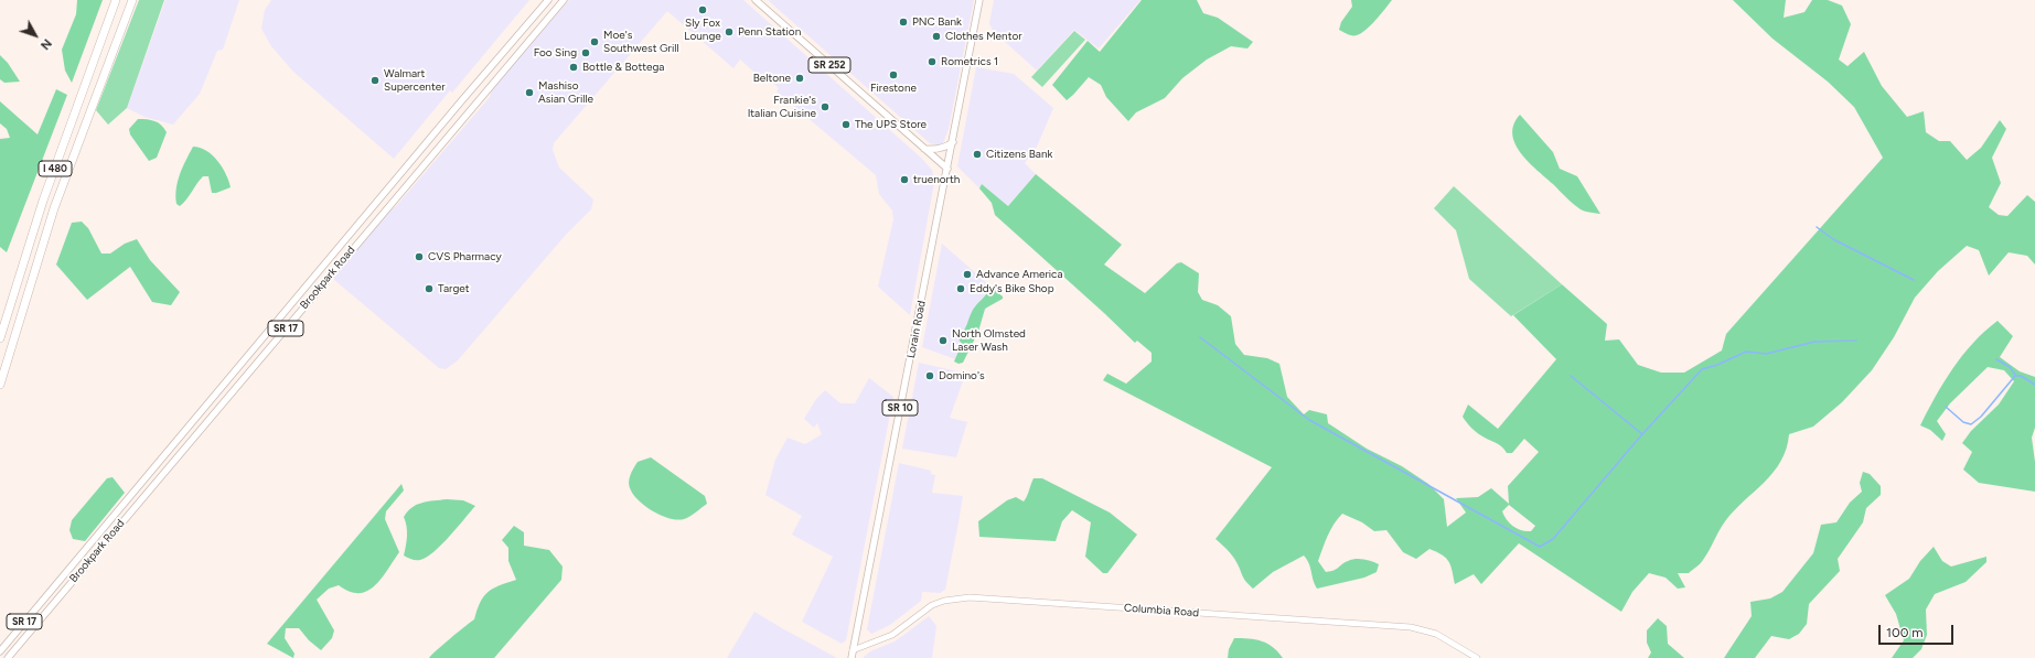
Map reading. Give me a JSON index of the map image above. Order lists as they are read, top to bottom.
{
  "streets": {
    "highway": ["I 480"],
    "main road": [
      "SR 252",
      "Brookpark Road",
      "SR 17",
      "Lorain Road",
      "SR 10",
      "Columbia Road"
    ]
  },
  "crossings": [
    ["SR 252", "Lorain Road"],
    ["Lorain Road", "Columbia Road"]
  ],
  "places": [
    "Sly Fox Lounge",
    "PNC Bank",
    "Penn Station",
    "Clothes Mentor",
    "Moe's Southwest Grill",
    "Foo Sing",
    "Rometrics 1",
    "Bottle & Bottega",
    "Firestone",
    "Beltone",
    "Walmart Supercenter",
    "Mashiso Asian Grille",
    "Frankie's Italian Cuisine",
    "The UPS Store",
    "Citizens Bank",
    "truenorth",
    "CVS Pharmacy",
    "Advance America",
    "Target",
    "Eddy's Bike Shop",
    "North Olmsted Laser Wash",
    "Domino's"
  ],
  "scale_bar": "100 m",
  "north": "bottom right"
}
